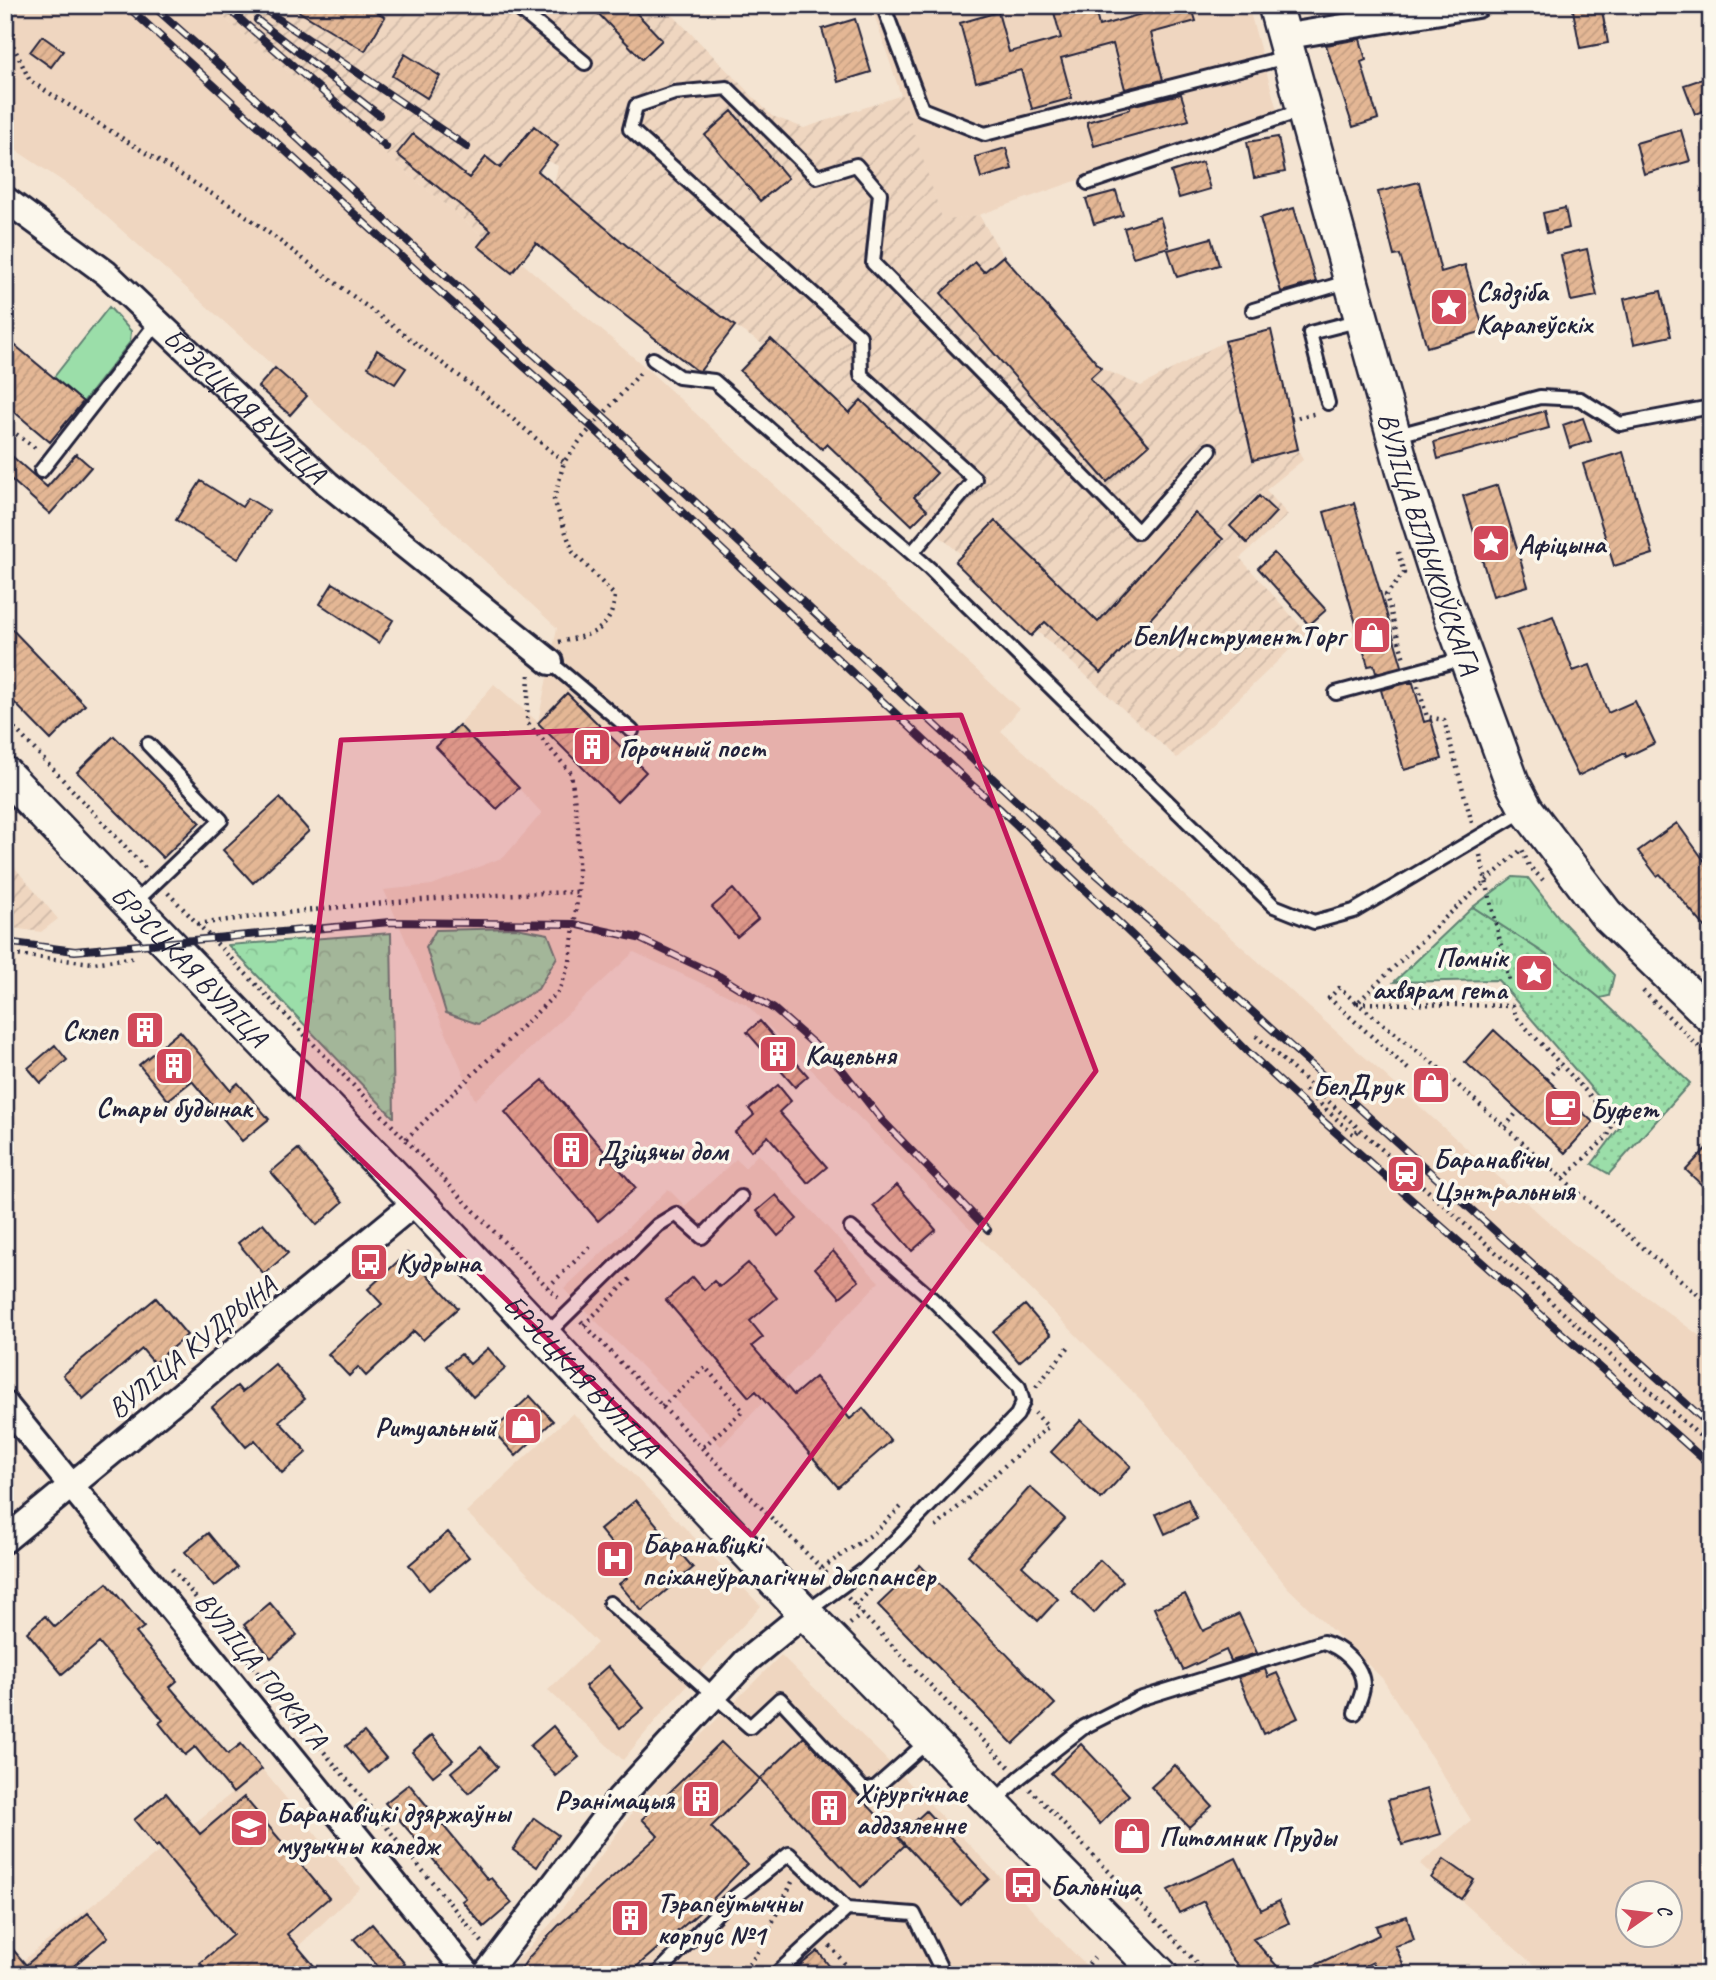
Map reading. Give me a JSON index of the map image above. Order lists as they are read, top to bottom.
{
  "streets": {
    "main road": ["БРЭСЦКАЯ ВУЛІЦА", "ВУЛІЦА ВІЛЬЧКОЎСКАГА"],
    "street": ["ВУЛІЦА КУДРЫНА", "ВУЛІЦА ГОРКАГА"]
  },
  "crossings": [
    ["БРЭСЦКАЯ ВУЛІЦА", "ВУЛІЦА КУДРЫНА"],
    ["ВУЛІЦА КУДРЫНА", "ВУЛІЦА ГОРКАГА"]
  ],
  "places": {
    "place": ["Сядзіба Каралеўскіх", "Афіцына", "Помнік ахвярам гета"],
    "shop": [
      "БелИнструментТорг",
      "БелДрук",
      "Ритуальный",
      "Питомник Пруды"
    ],
    "building": [
      "Горочный пост",
      "Склеп",
      "Кацельня",
      "Стары будынак",
      "Дзіцячы дом",
      "Рэанімацыя",
      "Хірургічнае аддзяленне",
      "Тэрапеўтычны корпус №1"
    ],
    "cafe": ["Буфет"],
    "station": ["Баранавічы Цэнтральныя"],
    "bus stop": ["Кудрына", "Бальніца"],
    "hospital": ["Баранавіцкі псіханеўралагічны дыспансер"],
    "school or university": ["Баранавіцкі дзяржаўны музычны каледж"]
  },
  "north": "right"
}
